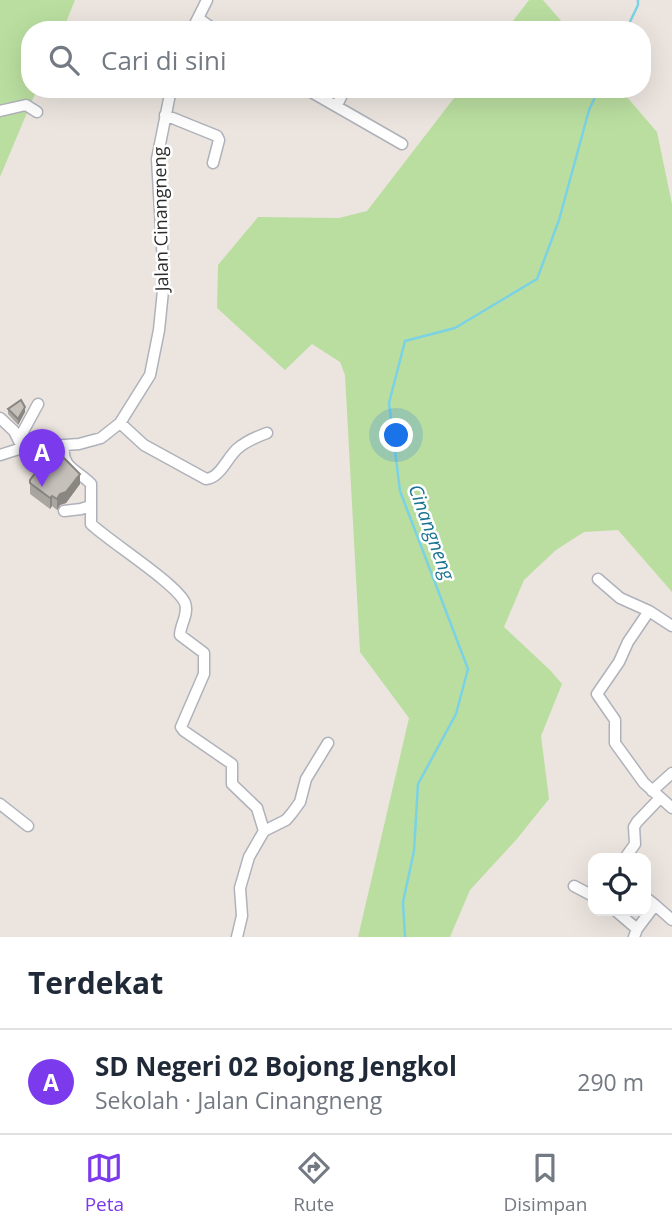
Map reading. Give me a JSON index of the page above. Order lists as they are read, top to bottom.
{
  "streets": {
    "street": ["Jalan Cinangneng"]
  },
  "water": ["Cinangneng"],
  "page": {
    "search": "Cari di sini",
    "pins": "A",
    "heading": "Terdekat",
    "list": [
      {
        "mark": "A",
        "name": "SD Negeri 02 Bojong Jengkol",
        "note": "Sekolah · Jalan Cinangneng",
        "value": "290 m"
      }
    ],
    "nav": ["Peta", "Rute", "Disimpan"]
  }
}
